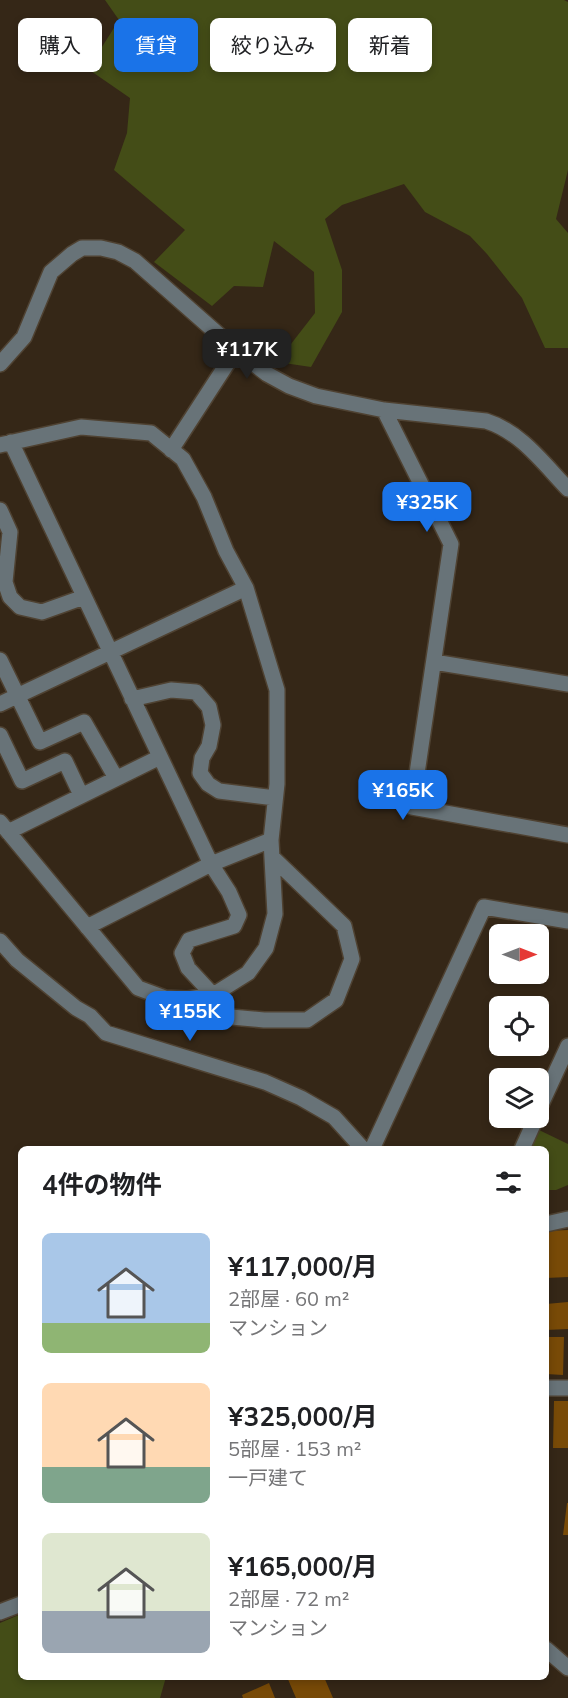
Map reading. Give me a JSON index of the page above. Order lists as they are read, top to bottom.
{
  "north": "right",
  "page": {
    "chip": [
      "購入",
      "賃貸",
      "絞り込み",
      "新着"
    ],
    "price": [
      "¥117K",
      "¥325K",
      "¥165K",
      "¥155K"
    ],
    "heading": "4件の物件",
    "list": [
      {
        "name": "¥117,000/月",
        "note": "2部屋 · 60 m² · マンション"
      },
      {
        "name": "¥325,000/月",
        "note": "5部屋 · 153 m² · 一戸建て"
      },
      {
        "name": "¥165,000/月",
        "note": "2部屋 · 72 m² · マンション"
      }
    ]
  }
}
